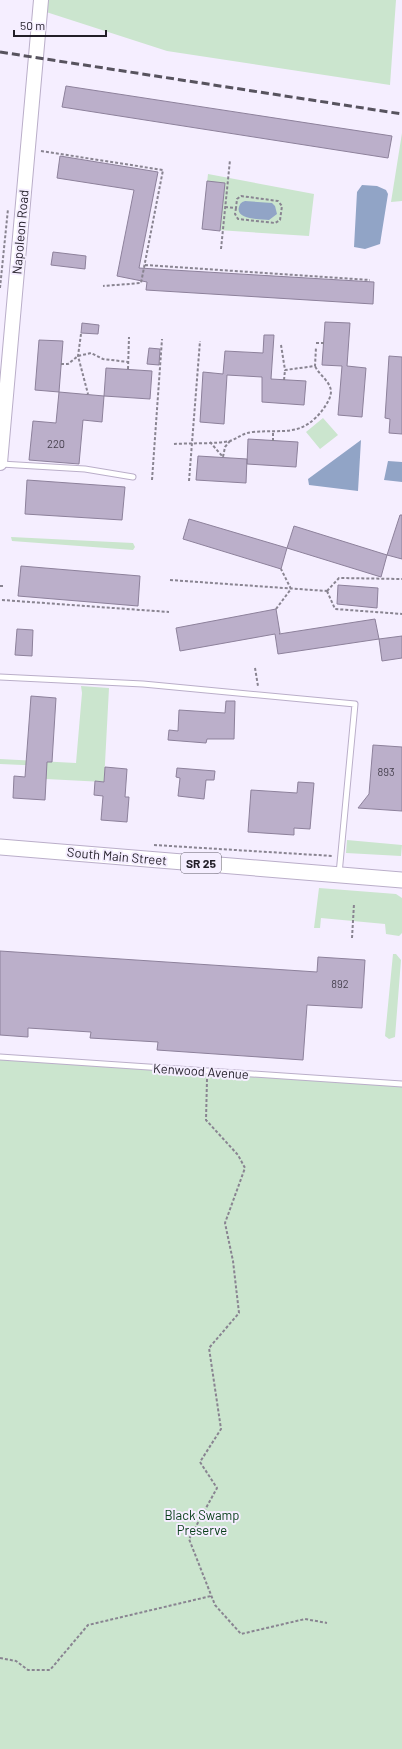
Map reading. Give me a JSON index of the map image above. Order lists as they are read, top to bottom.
{
  "streets": {
    "main road": ["Napoleon Road", "South Main Street", "SR 25"],
    "lane": ["Kenwood Avenue"]
  },
  "parks": ["Black Swamp Preserve"],
  "house_numbers": ["220", "893", "892"],
  "scale_bar": "50 m"
}
